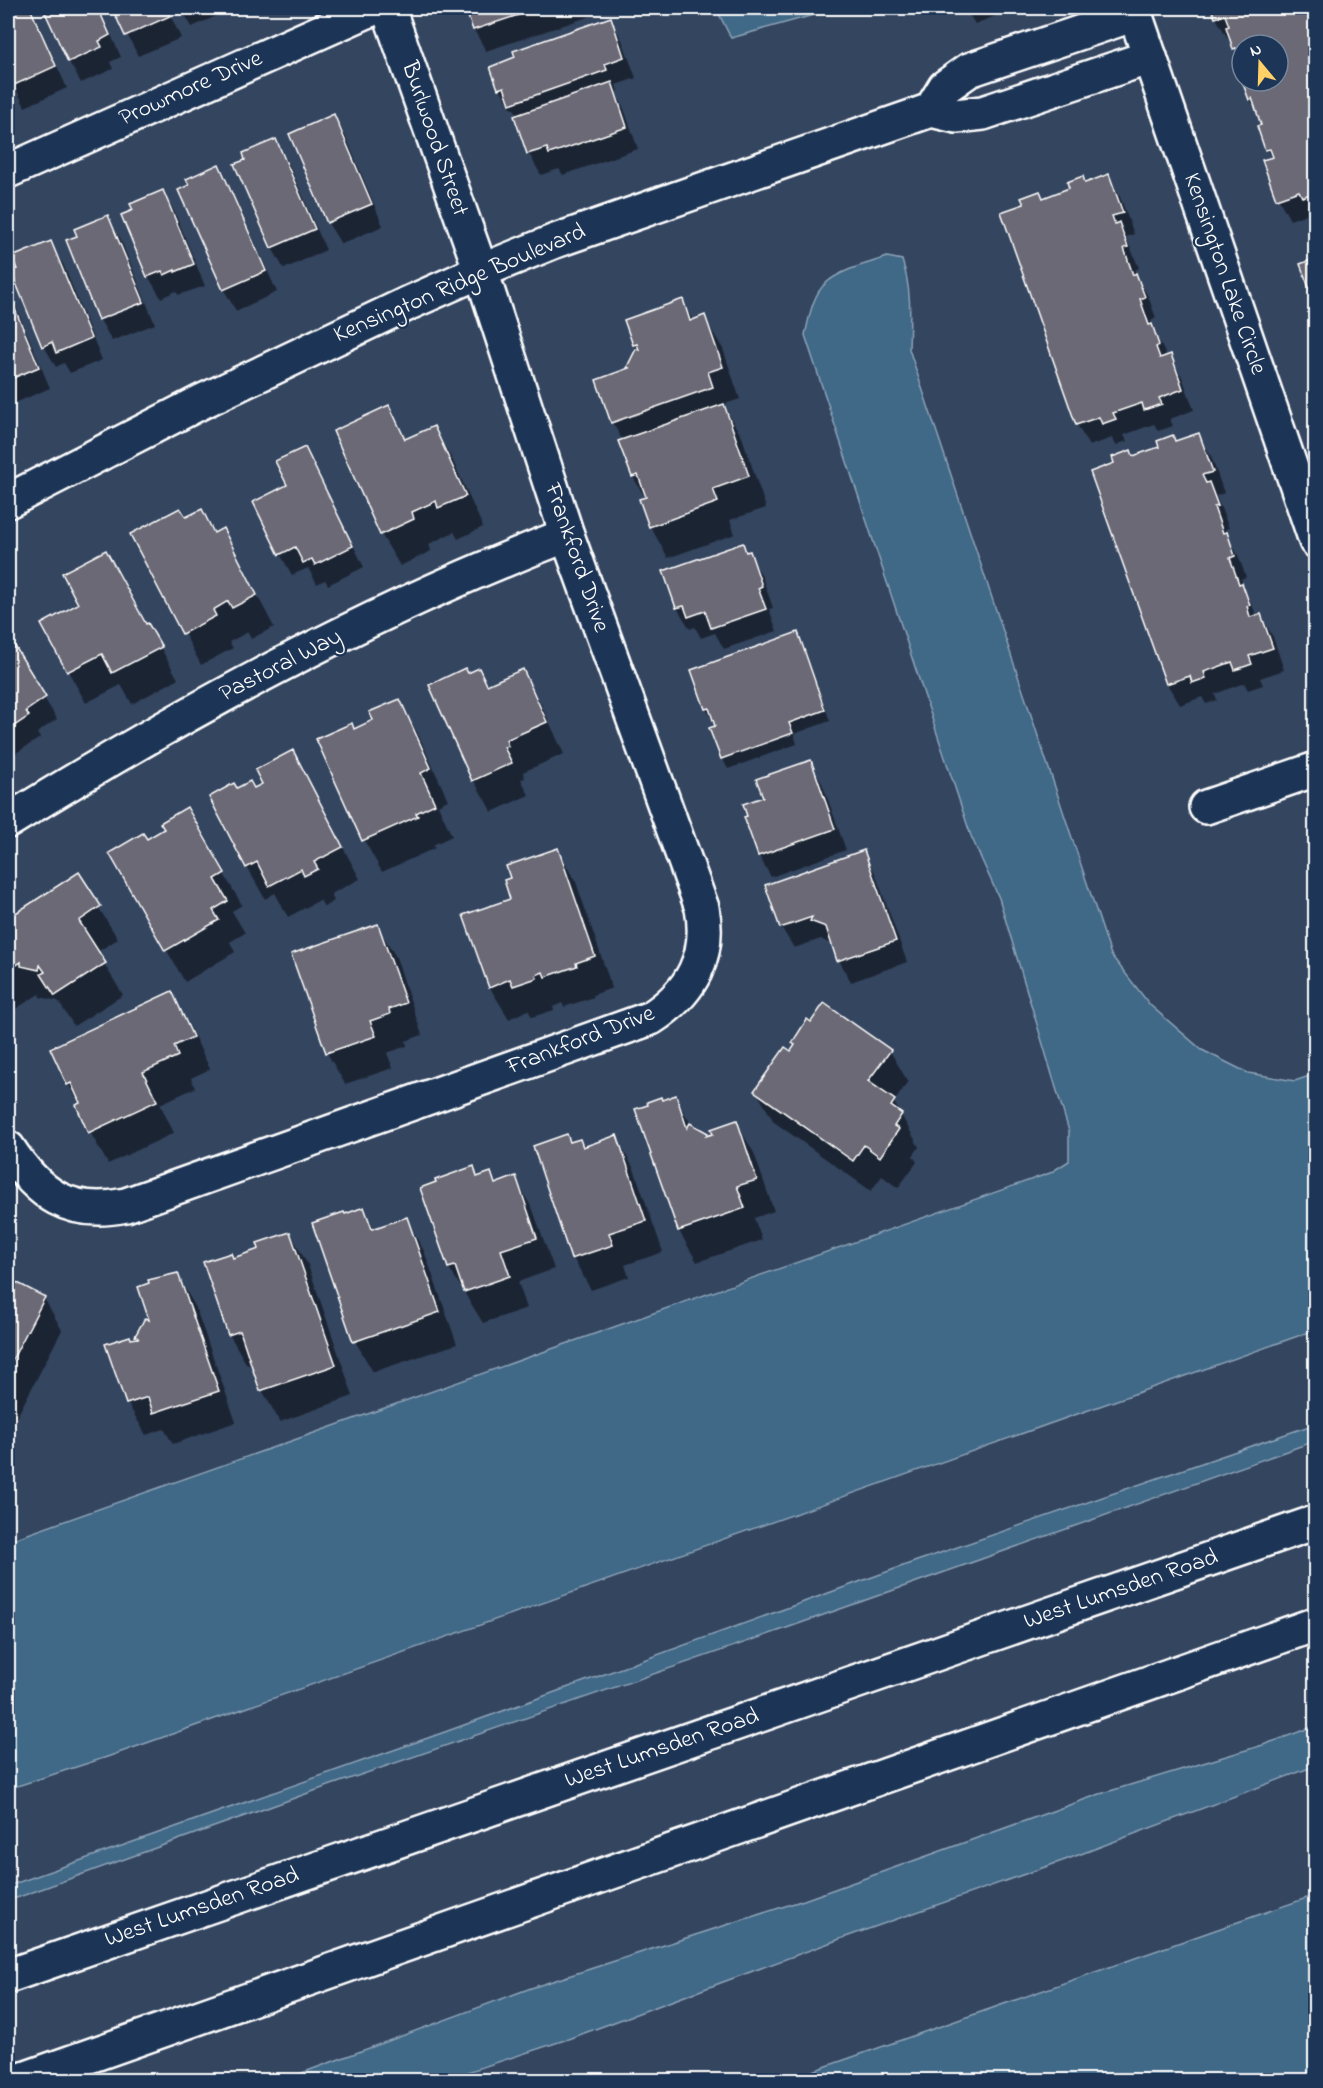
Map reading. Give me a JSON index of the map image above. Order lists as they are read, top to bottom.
{
  "streets": {
    "street": [
      "Prowmore Drive",
      "Burlwood Street",
      "Kensington Lake Circle",
      "Kensington Ridge Boulevard",
      "Frankford Drive",
      "Pastoral Way",
      "West Lumsden Road"
    ]
  },
  "crossings": [
    ["Burlwood Street", "Kensington Ridge Boulevard"],
    ["Burlwood Street", "Frankford Drive"],
    ["Kensington Lake Circle", "Kensington Ridge Boulevard"],
    ["Kensington Ridge Boulevard", "Frankford Drive"],
    ["Frankford Drive", "Pastoral Way"]
  ],
  "north": "top"
}
